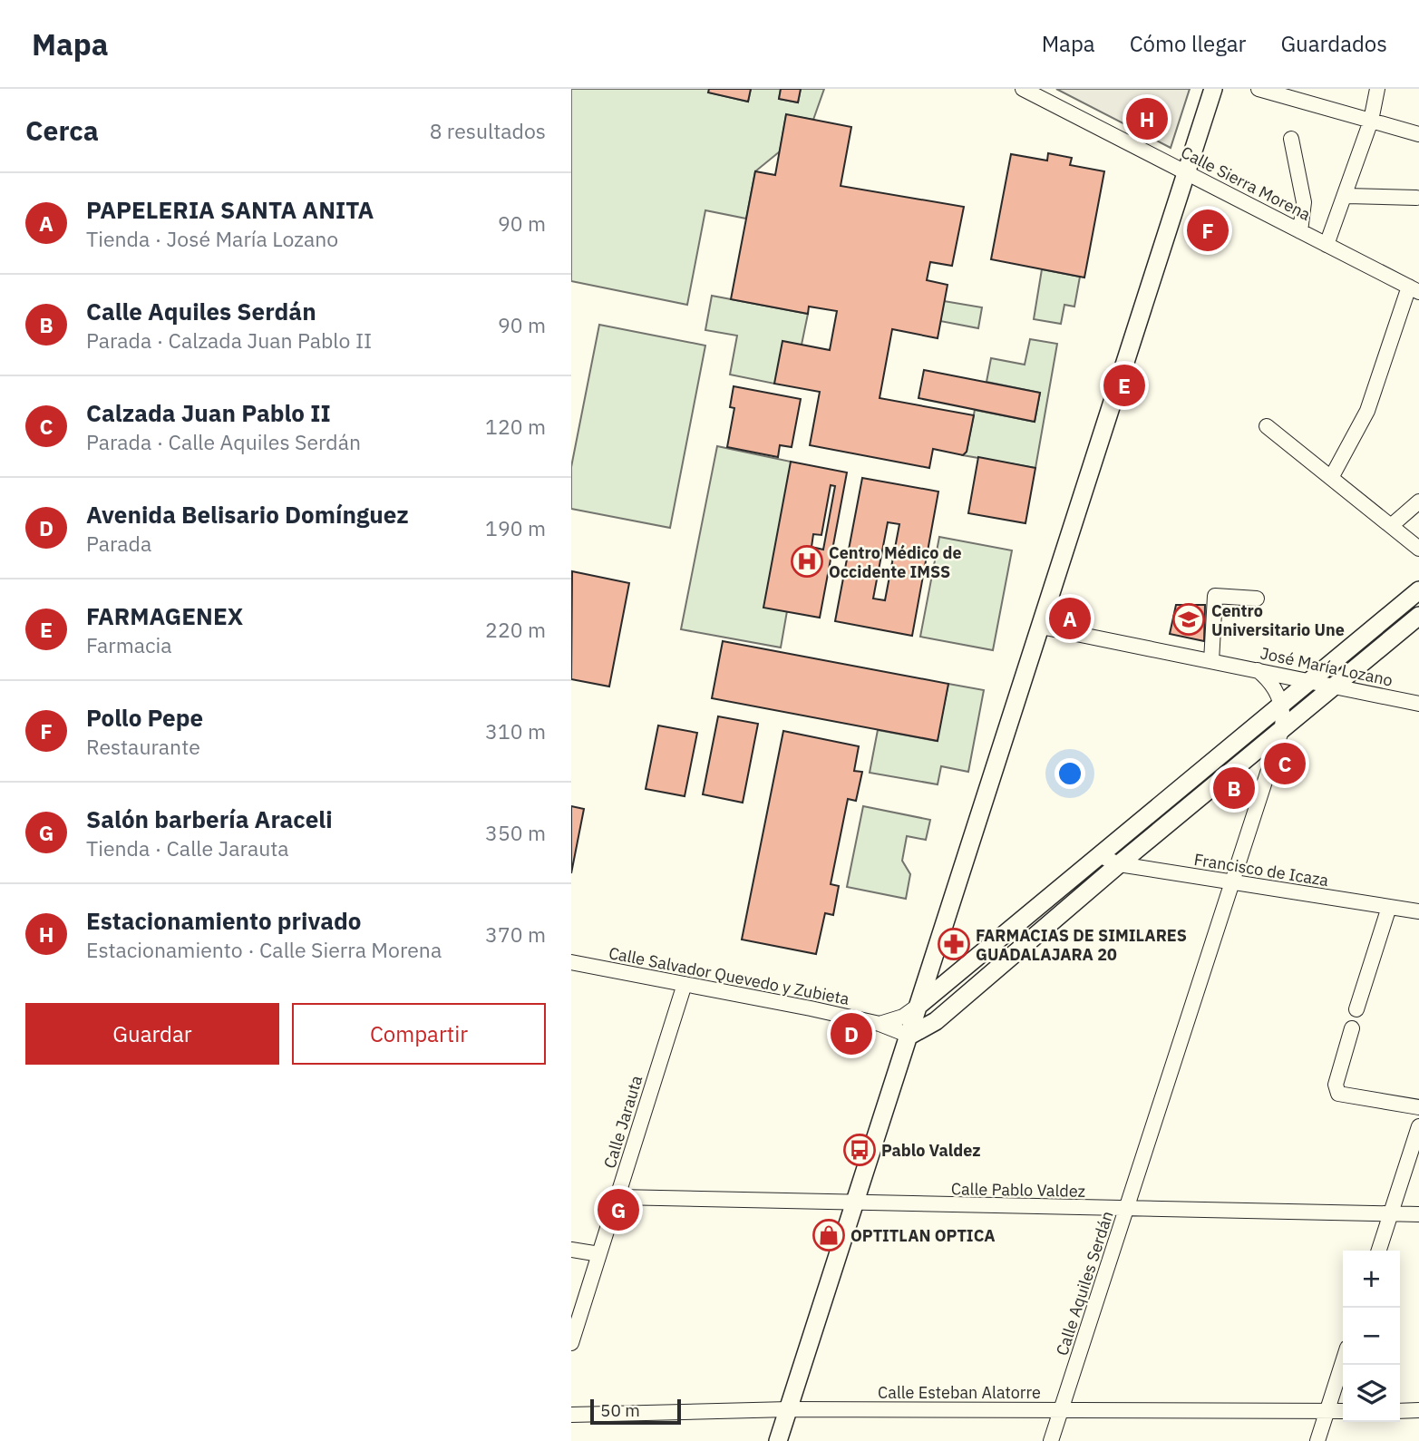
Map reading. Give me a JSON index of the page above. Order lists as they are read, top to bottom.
{
  "streets": {
    "street": [
      "Calle Sierra Morena",
      "José María Lozano",
      "Francisco de Icaza",
      "Calle Salvador Quevedo y Zubieta",
      "Calle Jarauta",
      "Calle Pablo Valdez",
      "Calle Aquiles Serdán",
      "Calle Esteban Alatorre"
    ]
  },
  "crossings": [
    ["José María Lozano", "Calle Aquiles Serdán"],
    ["Francisco de Icaza", "Calle Aquiles Serdán"],
    ["Calle Salvador Quevedo y Zubieta", "Calle Jarauta"],
    ["Calle Jarauta", "Calle Pablo Valdez"],
    ["Calle Pablo Valdez", "Calle Aquiles Serdán"],
    ["Calle Aquiles Serdán", "Calle Esteban Alatorre"]
  ],
  "places": {
    "hospital": ["Centro Médico de Occidente IMSS"],
    "school or university": ["Centro Universitario Une"],
    "pharmacy": ["FARMACIAS DE SIMILARES GUADALAJARA 20"],
    "bus stop": ["Pablo Valdez"],
    "shop": ["OPTITLAN OPTICA"]
  },
  "scale_bar": "50 m",
  "page": {
    "header": "Mapa",
    "nav": ["Mapa", "Cómo llegar", "Guardados"],
    "heading": ["Cerca", "8 resultados"],
    "pins": [
      "H",
      "F",
      "E",
      "A",
      "C",
      "B",
      "D",
      "G"
    ],
    "list": [
      {
        "mark": "A",
        "name": "PAPELERIA SANTA ANITA",
        "note": "Tienda · José María Lozano",
        "value": "90 m"
      },
      {
        "mark": "B",
        "name": "Calle Aquiles Serdán",
        "note": "Parada · Calzada Juan Pablo II",
        "value": "90 m"
      },
      {
        "mark": "C",
        "name": "Calzada Juan Pablo II",
        "note": "Parada · Calle Aquiles Serdán",
        "value": "120 m"
      },
      {
        "mark": "D",
        "name": "Avenida Belisario Domínguez",
        "note": "Parada",
        "value": "190 m"
      },
      {
        "mark": "E",
        "name": "FARMAGENEX",
        "note": "Farmacia",
        "value": "220 m"
      },
      {
        "mark": "F",
        "name": "Pollo Pepe",
        "note": "Restaurante",
        "value": "310 m"
      },
      {
        "mark": "G",
        "name": "Salón barbería Araceli",
        "note": "Tienda · Calle Jarauta",
        "value": "350 m"
      },
      {
        "mark": "H",
        "name": "Estacionamiento privado",
        "note": "Estacionamiento · Calle Sierra Morena",
        "value": "370 m"
      }
    ],
    "buttons": ["Guardar", "Compartir"],
    "map_buttons": ["+", "−"],
    "scale": "50 m"
  }
}
